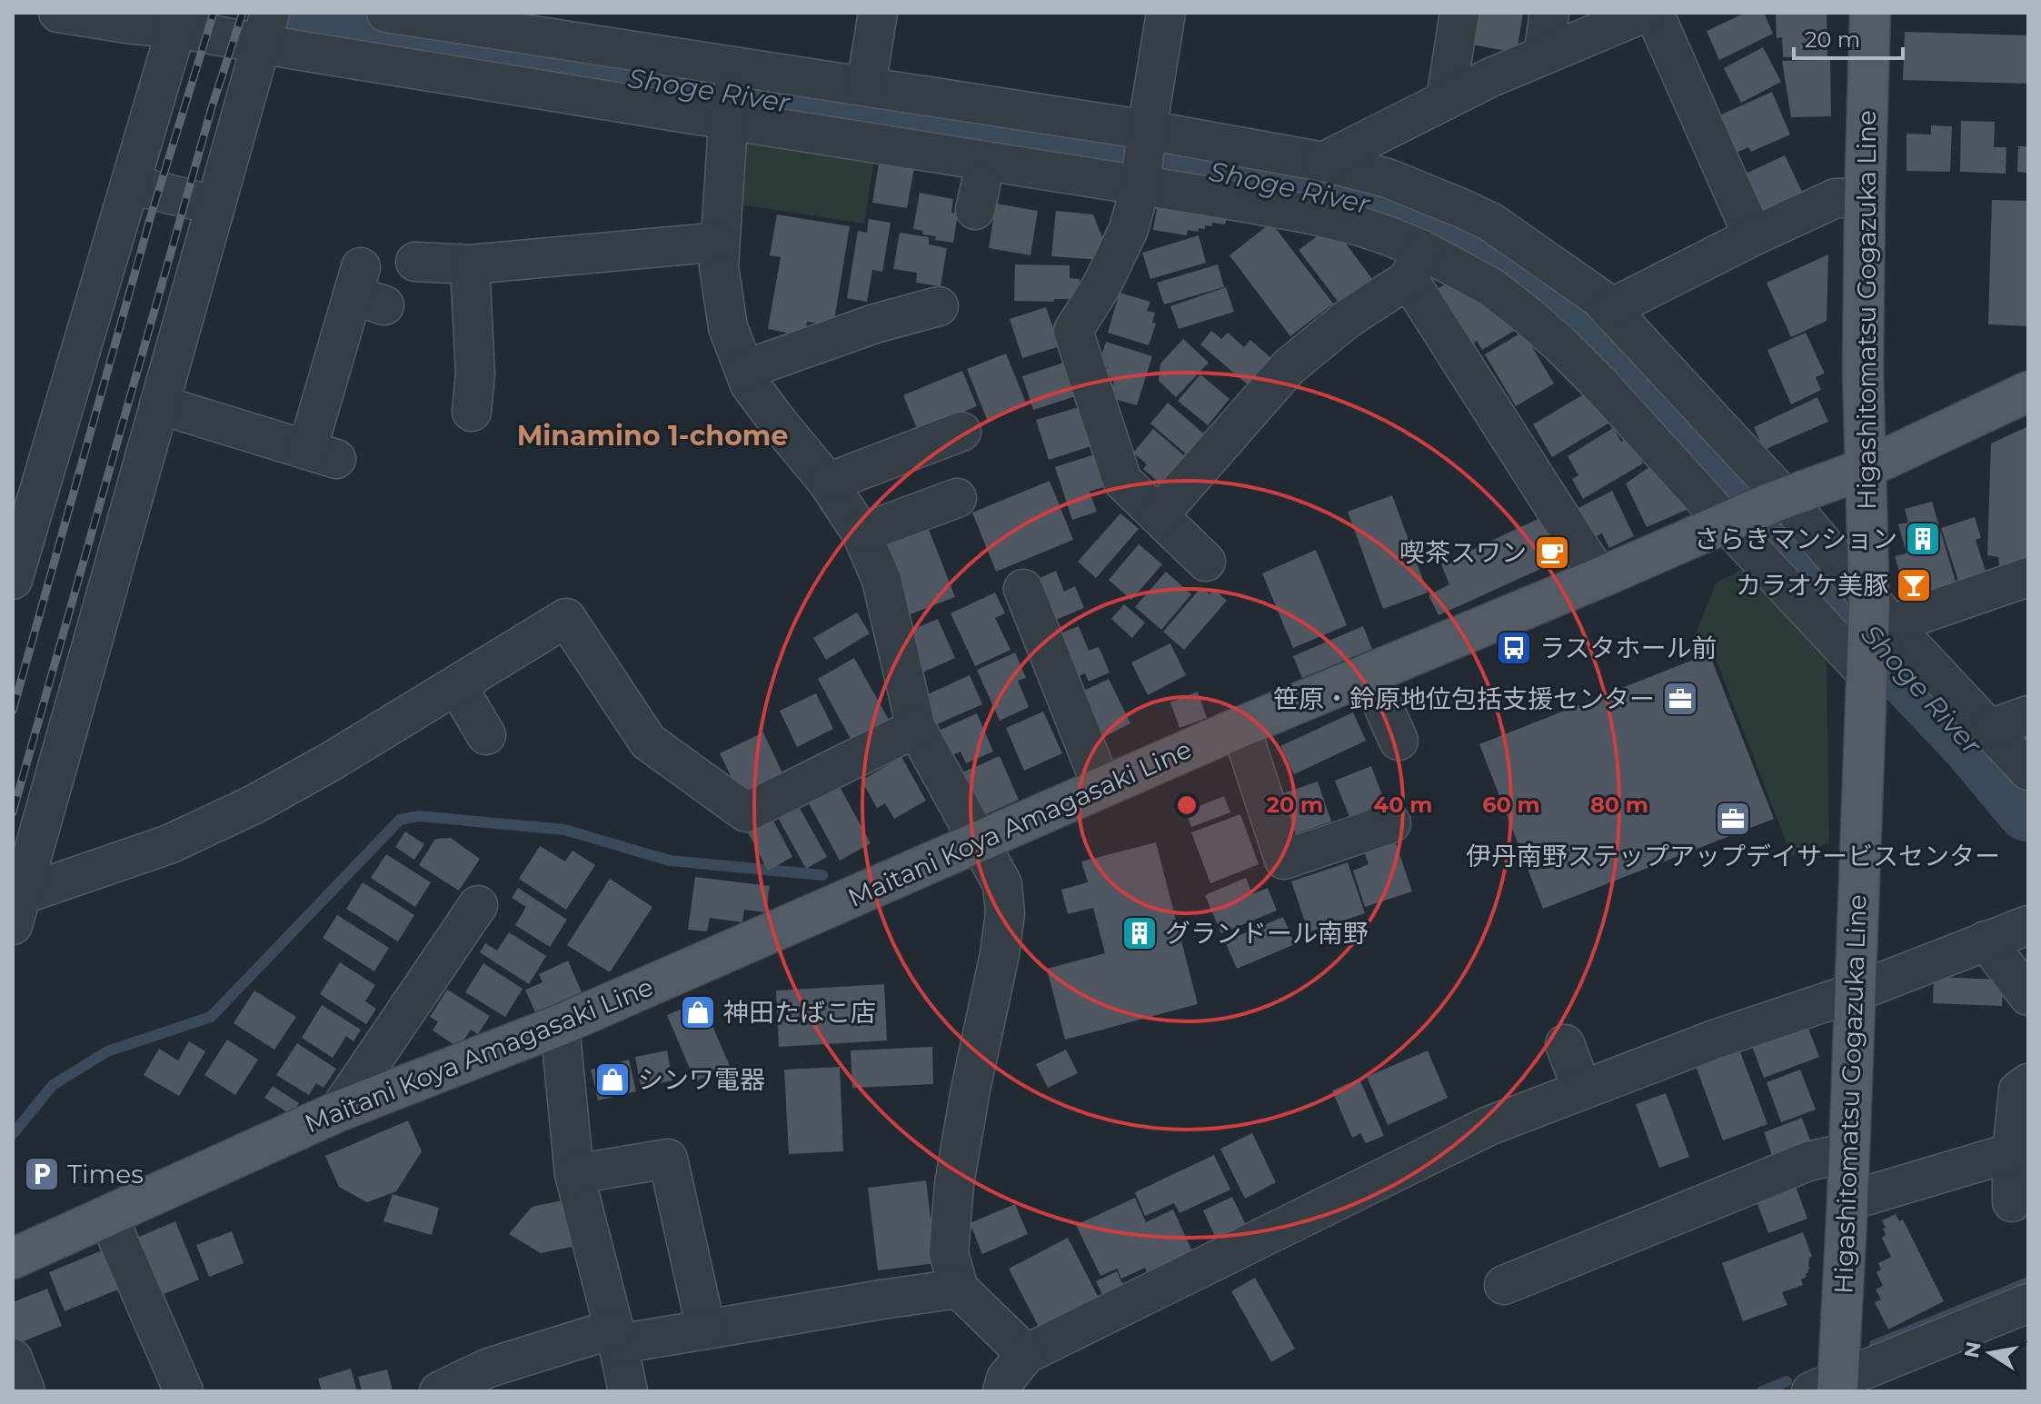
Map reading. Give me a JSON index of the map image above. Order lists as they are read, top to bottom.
{
  "streets": {
    "main road": ["Higashitomatsu Gogazuka Line", "Maitani Koya Amagasaki Line"]
  },
  "crossings": [
    ["Higashitomatsu Gogazuka Line", "Maitani Koya Amagasaki Line"]
  ],
  "districts": ["Minamino 1-chome"],
  "water": ["Shoge River"],
  "places": {
    "building": ["さらきマンション", "グランドール南野"],
    "cafe": ["喫茶スワン"],
    "bar": ["カラオケ美豚"],
    "bus stop": ["ラスタホール前"],
    "office": ["笹原・鈴原地位包括支援センター", "伊丹南野ステップアップデイサービスセンター"],
    "shop": ["神田たばこ店", "シンワ電器"],
    "parking": ["Times"]
  },
  "scale_bar": "20 m",
  "north": "left",
  "rings": [
    "20 m",
    "40 m",
    "60 m",
    "80 m"
  ]
}
